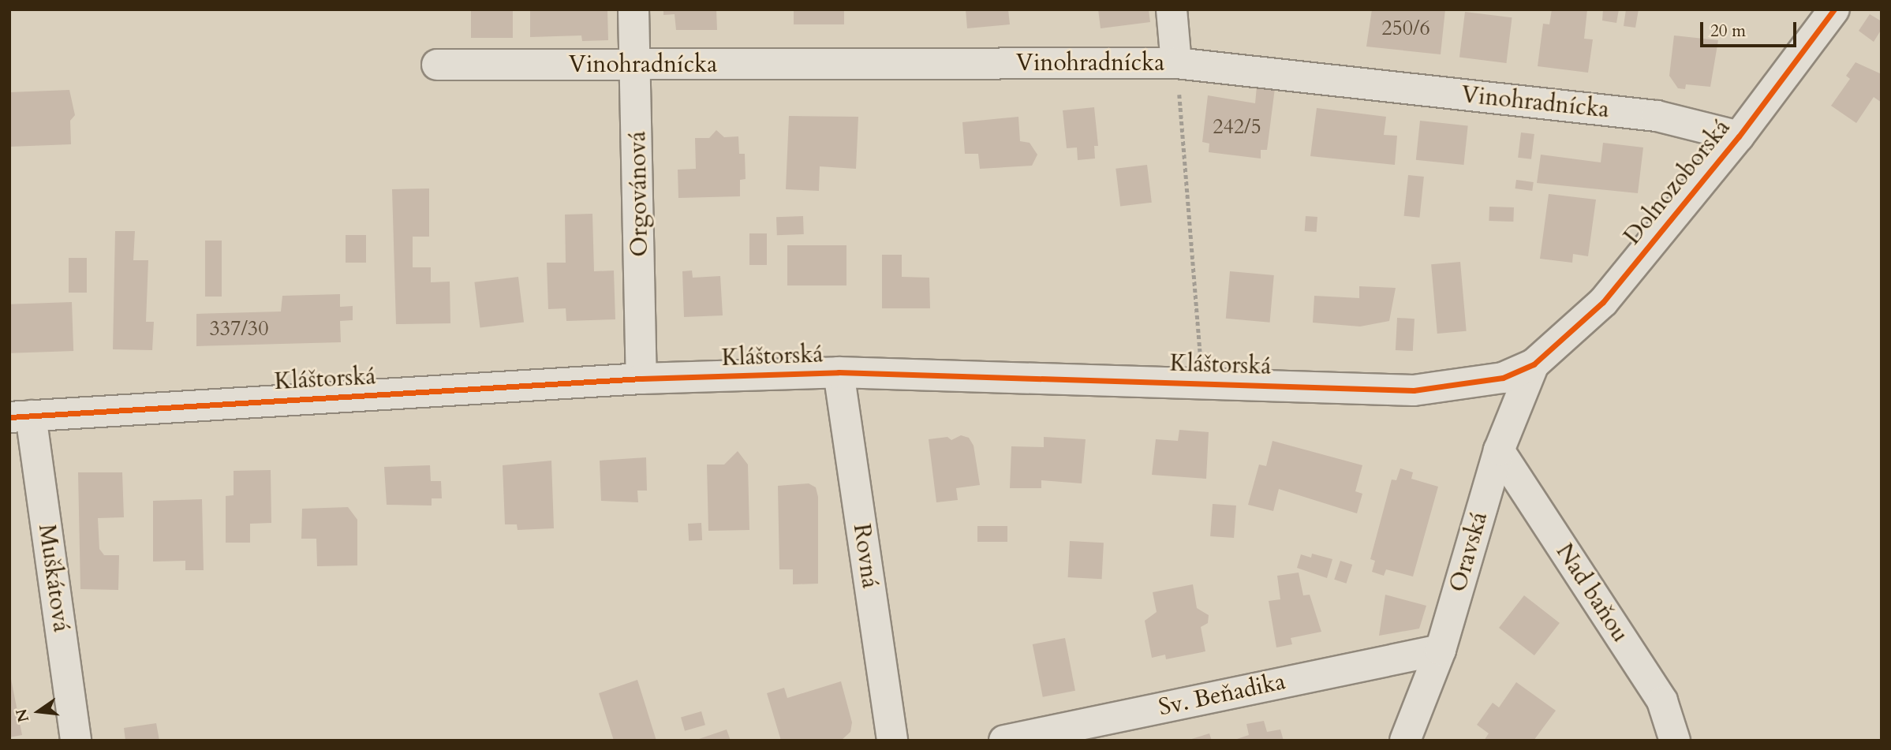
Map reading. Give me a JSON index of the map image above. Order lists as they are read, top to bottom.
{
  "streets": {
    "street": [
      "Vinohradnícka",
      "Dolnozoborská",
      "Orgovánová",
      "Kláštorská",
      "Oravská",
      "Rovná",
      "Muškátová",
      "Nad baňou",
      "Sv. Beňadika"
    ]
  },
  "crossings": [
    ["Vinohradnícka", "Dolnozoborská"],
    ["Vinohradnícka", "Orgovánová"],
    ["Dolnozoborská", "Kláštorská"],
    ["Dolnozoborská", "Oravská"],
    ["Orgovánová", "Kláštorská"],
    ["Kláštorská", "Oravská"],
    ["Kláštorská", "Rovná"],
    ["Kláštorská", "Muškátová"],
    ["Oravská", "Nad baňou"],
    ["Oravská", "Sv. Beňadika"]
  ],
  "house_numbers": ["250/6", "242/5", "337/30"],
  "scale_bar": "20 m",
  "north": "left"
}
